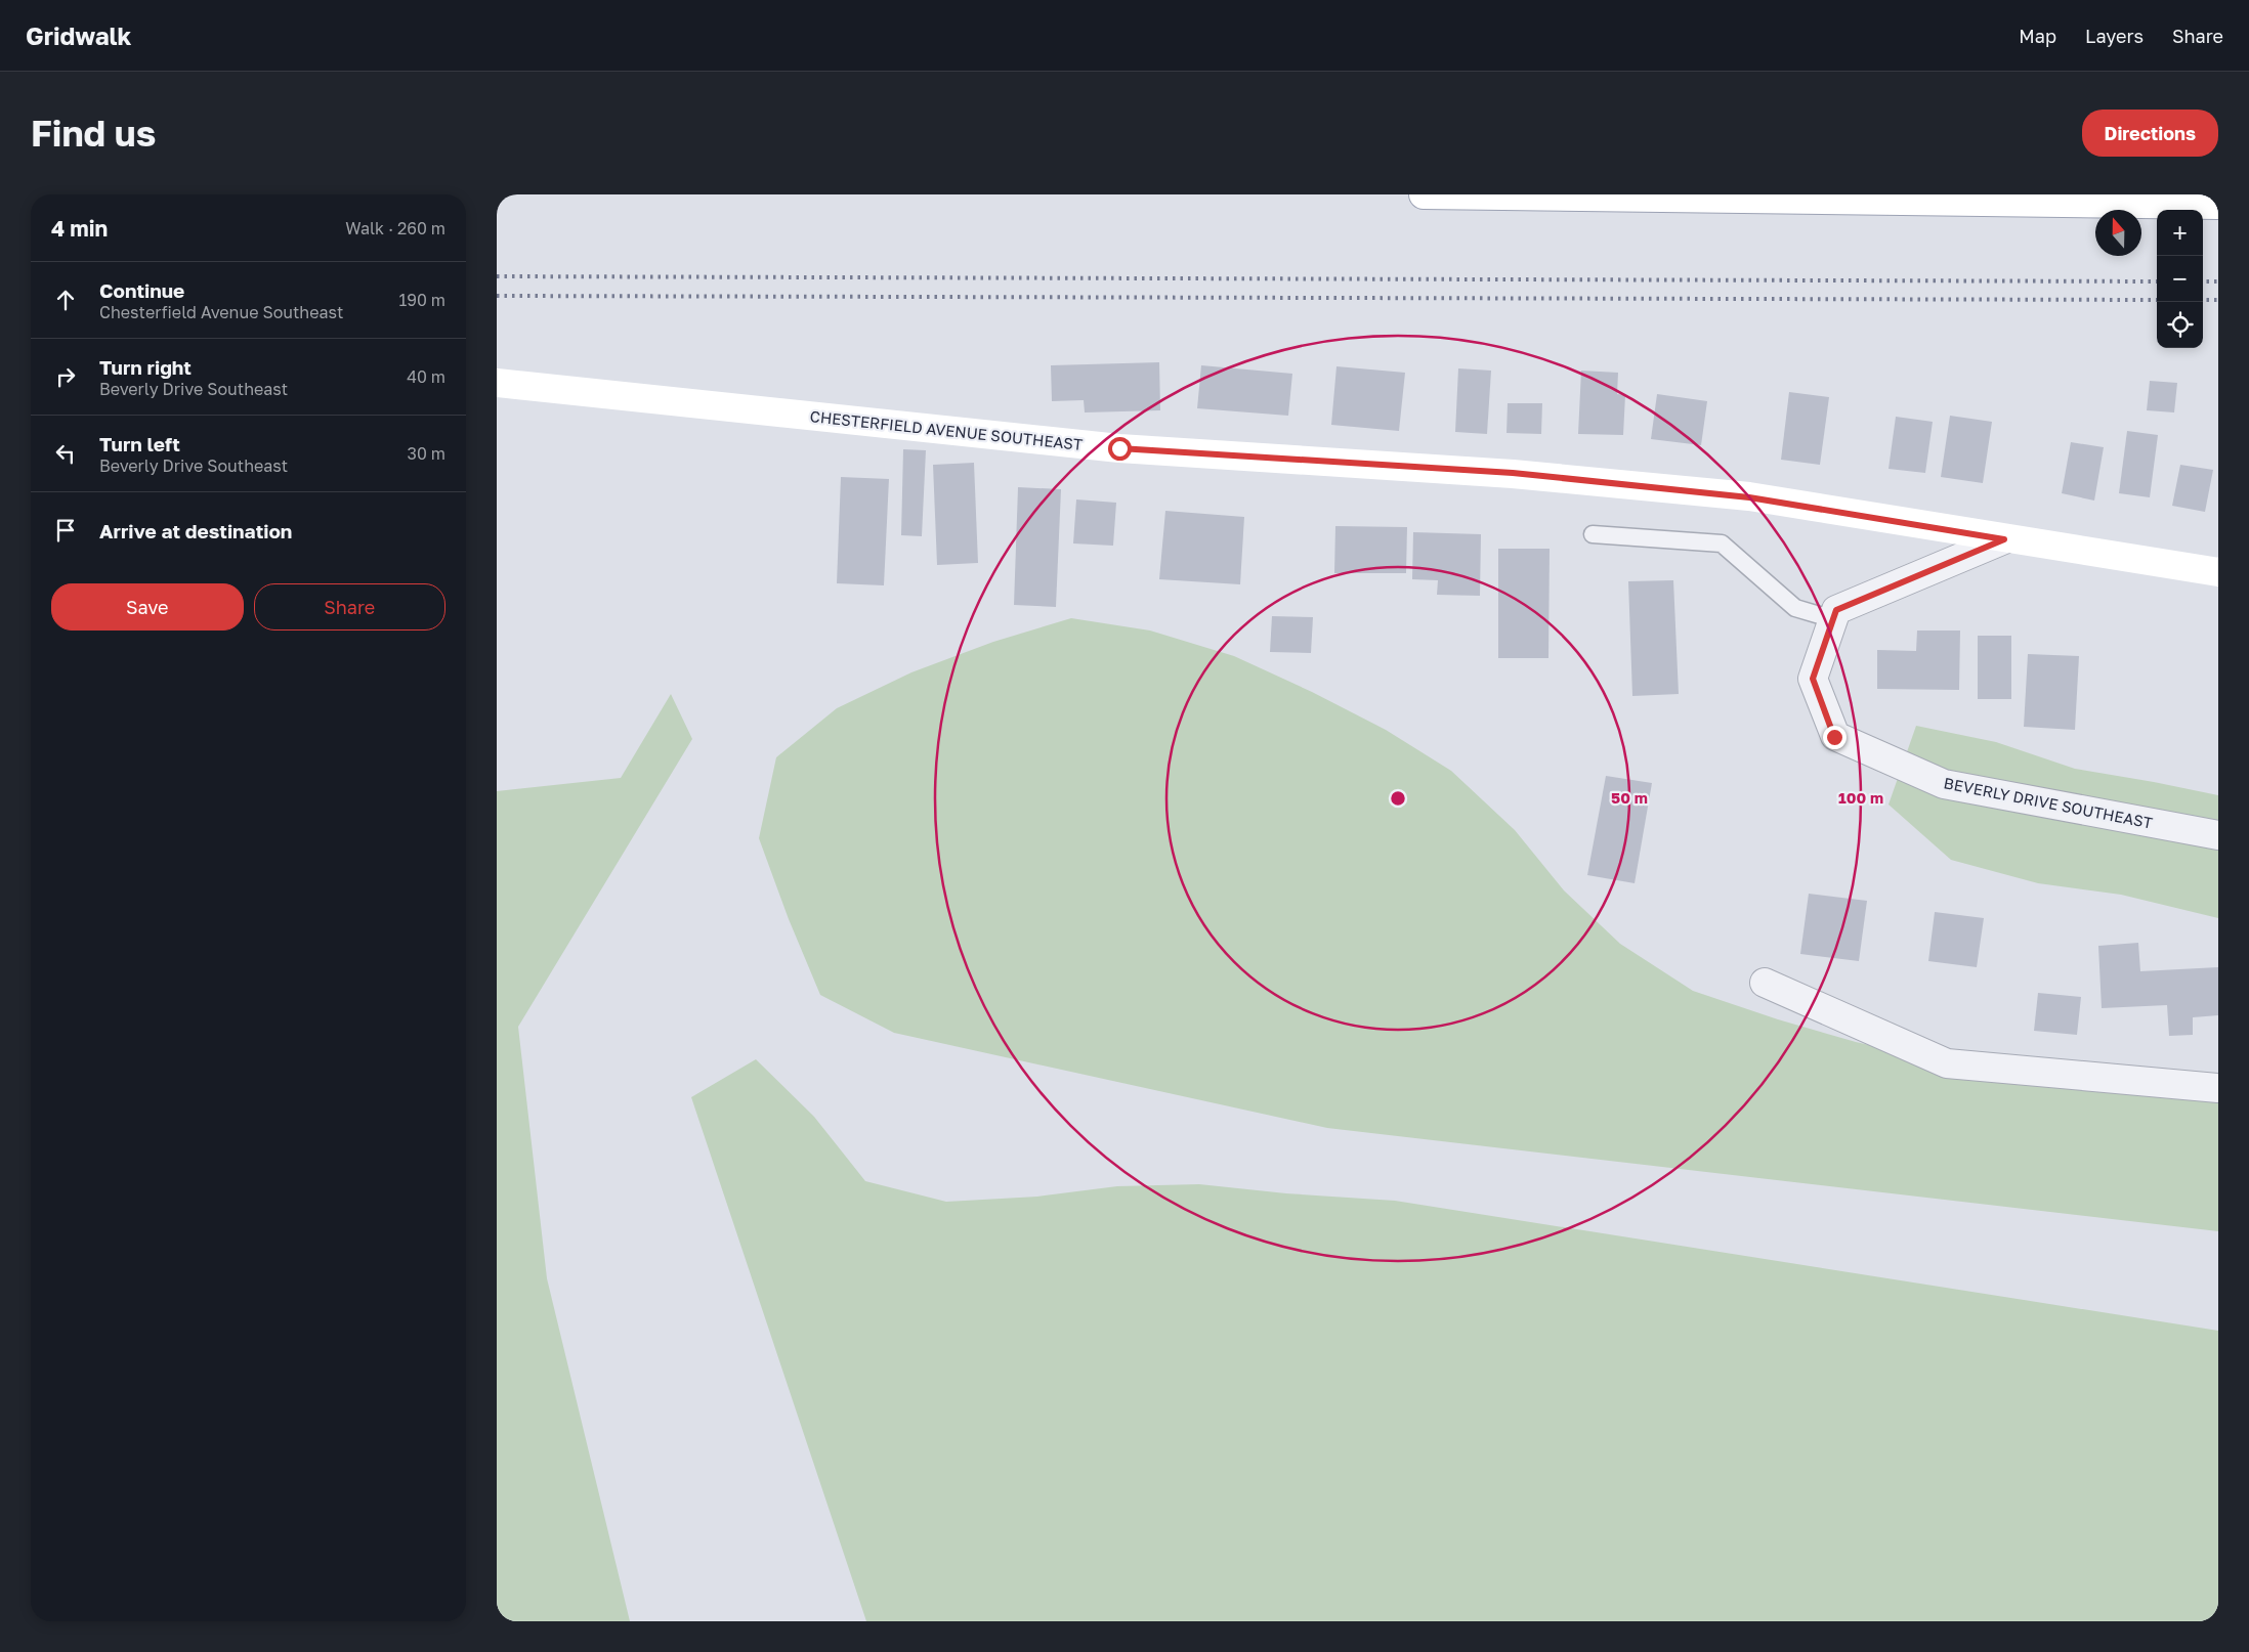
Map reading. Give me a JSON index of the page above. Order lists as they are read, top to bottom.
{
  "streets": {
    "street": ["CHESTERFIELD AVENUE SOUTHEAST", "BEVERLY DRIVE SOUTHEAST"]
  },
  "north": "top",
  "page": {
    "header": "Gridwalk",
    "nav": ["Map", "Layers", "Share"],
    "buttons": [
      "Directions",
      ["Save", "Share"]
    ],
    "title": "Find us",
    "heading": ["4 min", "Walk · 260 m"],
    "map_buttons": ["+", "−"],
    "list": [
      ["Continue", "Chesterfield Avenue Southeast", "190 m"],
      ["Turn right", "Beverly Drive Southeast", "40 m"],
      ["Turn left", "Beverly Drive Southeast", "30 m"],
      "Arrive at destination"
    ]
  },
  "rings": ["50 m", "100 m"]
}
